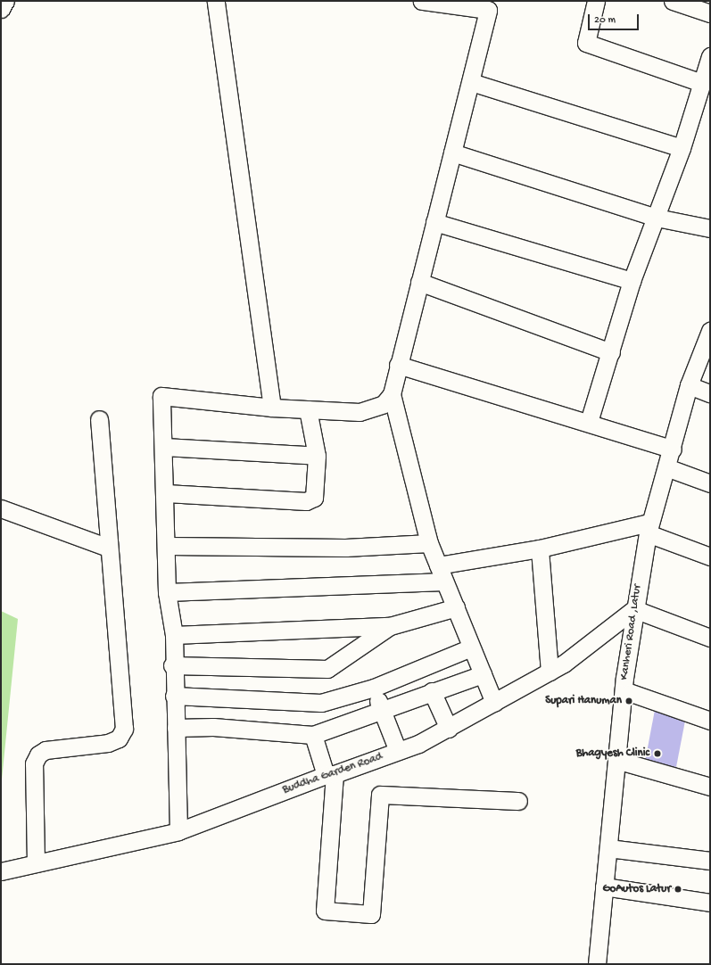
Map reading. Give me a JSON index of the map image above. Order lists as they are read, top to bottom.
{
  "streets": {
    "street": ["Kanheri Road ,Latur", "Buddha Garden Road"]
  },
  "crossings": [
    ["Kanheri Road ,Latur", "Buddha Garden Road"]
  ],
  "places": ["Supari Hanuman", "Bhagyesh Clinic", "GoAutos Latur"],
  "scale_bar": "20 m"
}
